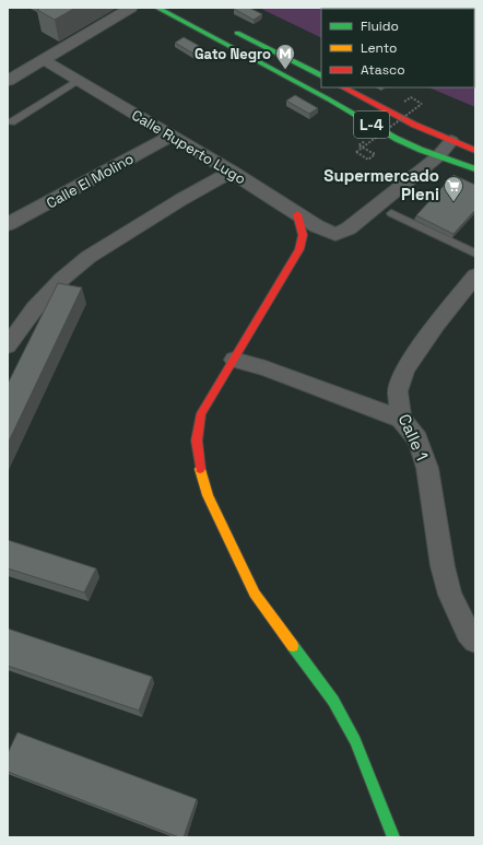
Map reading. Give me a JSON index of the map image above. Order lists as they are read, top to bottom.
{
  "streets": {
    "main road": ["L-4"],
    "street": ["Calle Ruperto Lugo", "Calle El Molino", "Calle 1"]
  },
  "crossings": [
    ["L-4", "Calle Ruperto Lugo"],
    ["Calle Ruperto Lugo", "Calle El Molino"]
  ],
  "places": {
    "metro station": ["Gato Negro"],
    "supermarket": ["Supermercado Pleni"]
  },
  "legend": ["Fluido", "Lento", "Atasco"]
}
